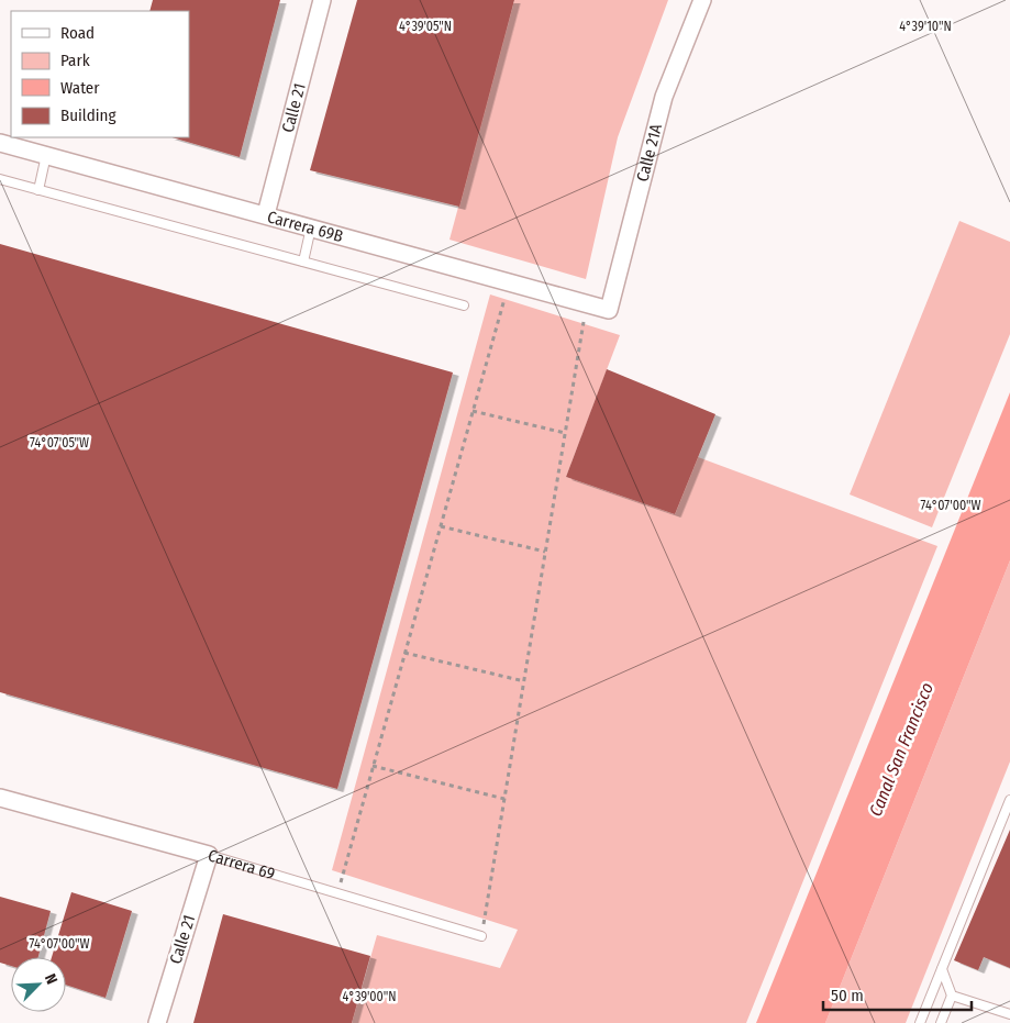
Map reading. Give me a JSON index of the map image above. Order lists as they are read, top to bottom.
{
  "streets": {
    "street": [
      "Calle 21",
      "Calle 21A",
      "Carrera 69B",
      "Carrera 69"
    ]
  },
  "crossings": [
    ["Calle 21", "Carrera 69B"],
    ["Calle 21", "Carrera 69"],
    ["Calle 21A", "Carrera 69B"]
  ],
  "water": ["Canal San Francisco"],
  "legend": [
    "Road",
    "Park",
    "Water",
    "Building"
  ],
  "scale_bar": "50 m",
  "north": "top right",
  "coordinates": [
    "4°39'05\"N",
    "4°39'10\"N",
    "74°07'05\"W",
    "74°07'00\"W",
    "4°39'00\"N"
  ]
}
